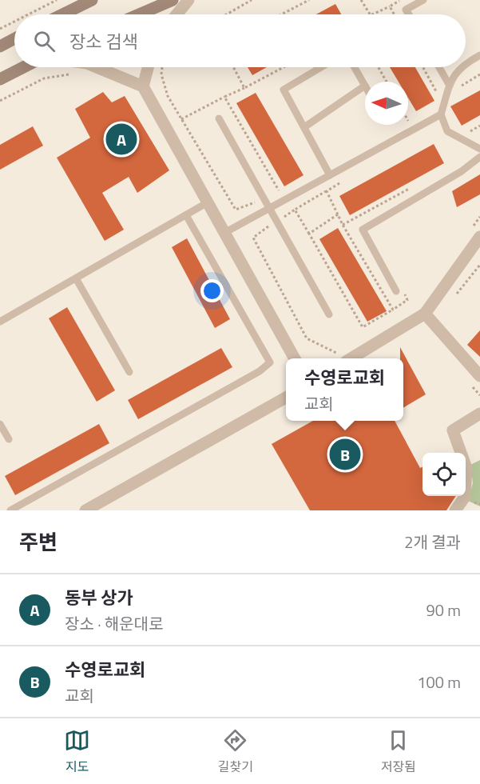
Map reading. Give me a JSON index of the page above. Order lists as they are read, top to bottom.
{
  "north": "left",
  "page": {
    "search": "장소 검색",
    "pins": ["A", "B"],
    "popup": ["수영로교회", "교회"],
    "heading": ["주변", "2개 결과"],
    "list": [
      {
        "mark": "A",
        "name": "동부 상가",
        "note": "장소 · 해운대로",
        "value": "90 m"
      },
      {
        "mark": "B",
        "name": "수영로교회",
        "note": "교회",
        "value": "100 m"
      }
    ],
    "nav": ["지도", "길찾기", "저장됨"]
  }
}
